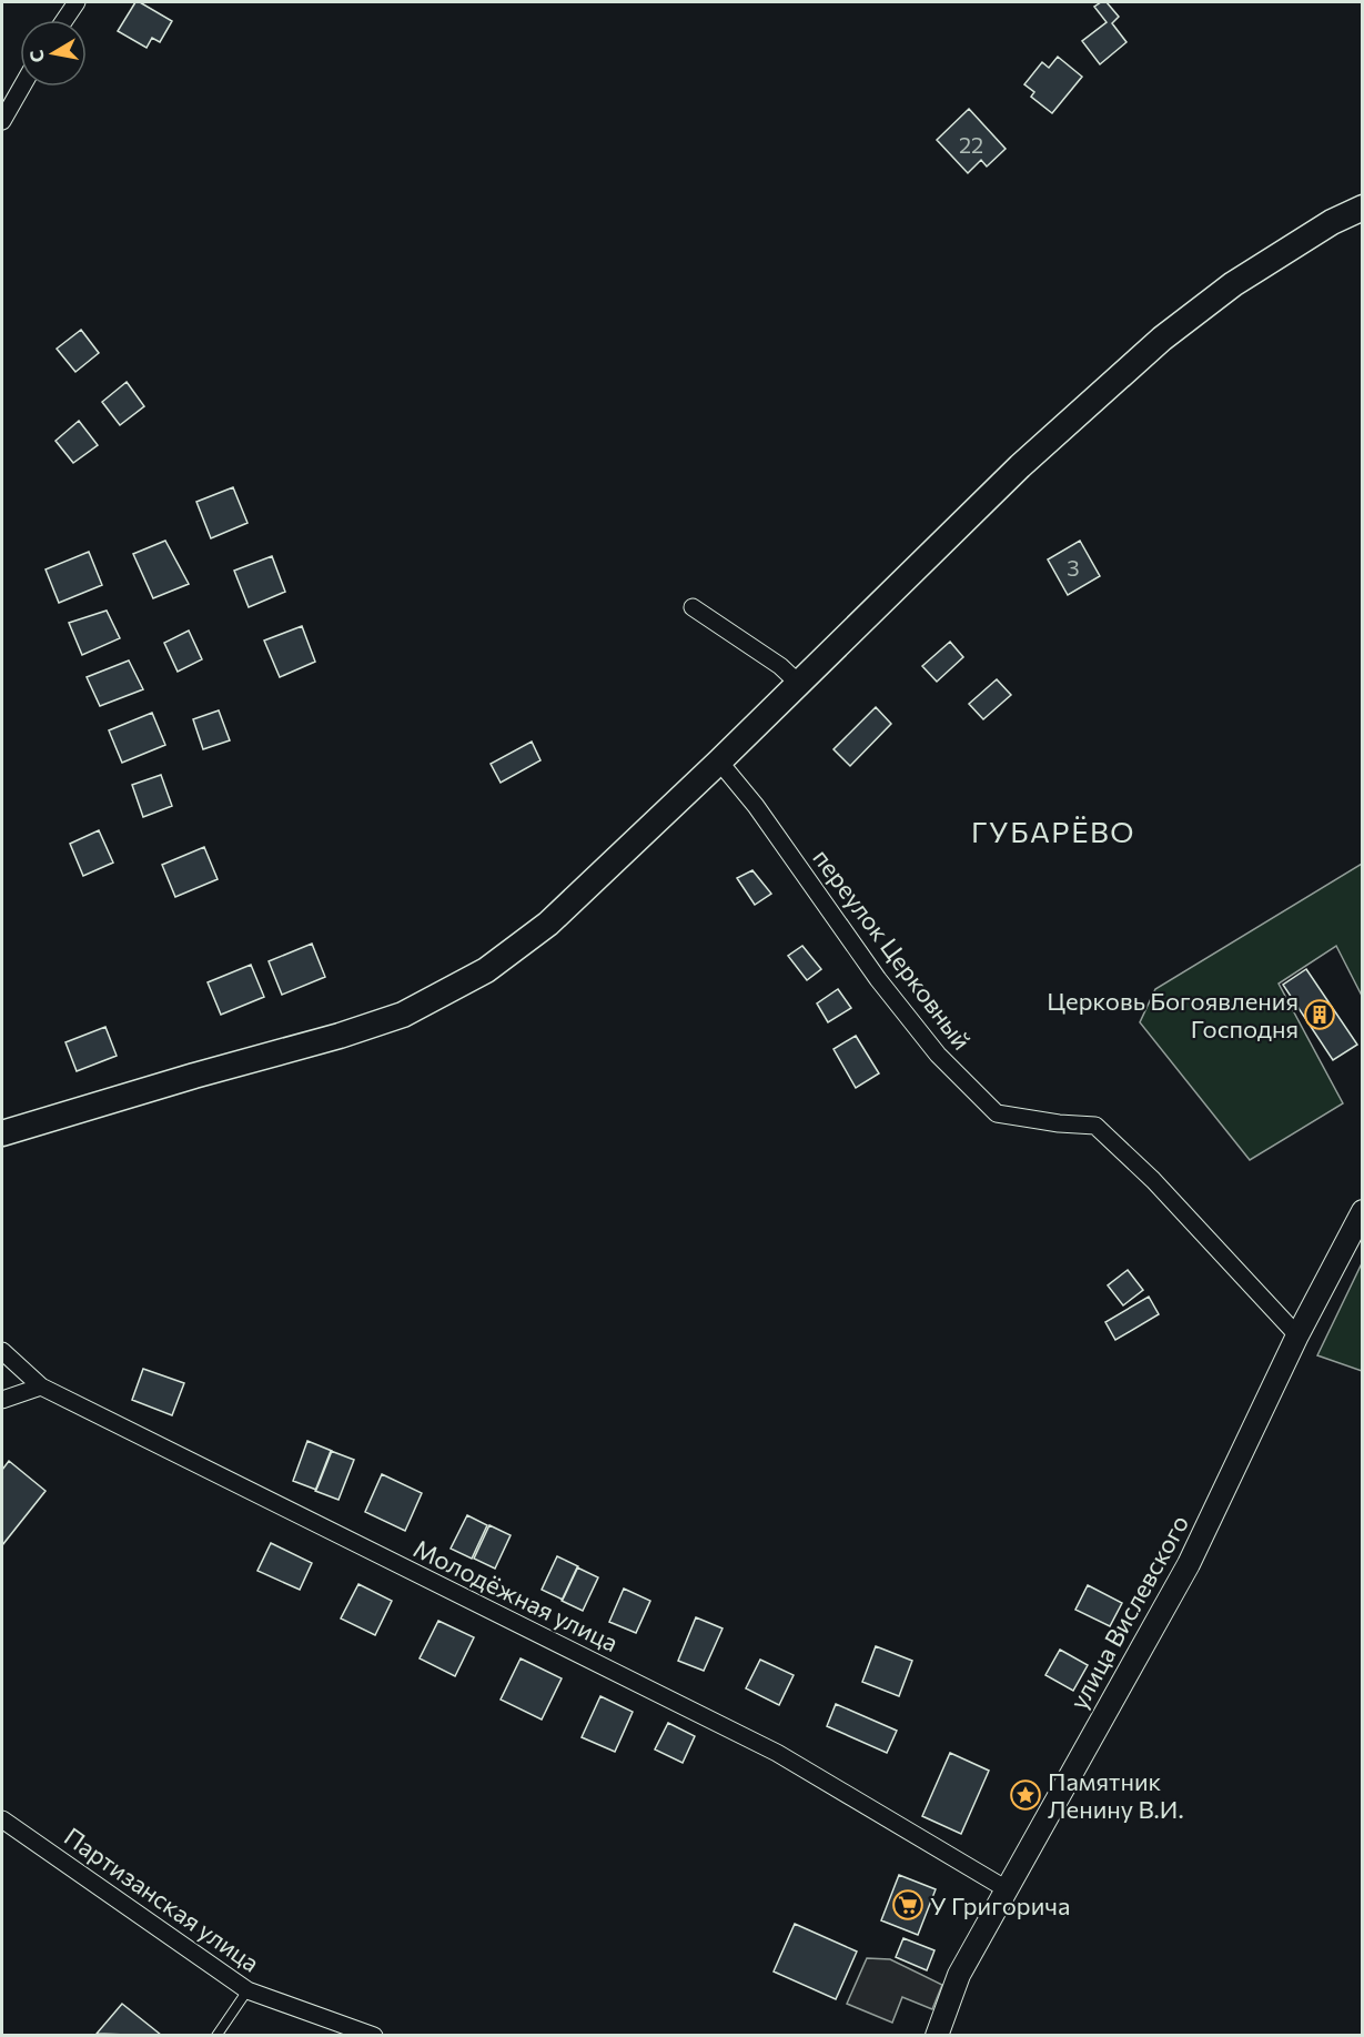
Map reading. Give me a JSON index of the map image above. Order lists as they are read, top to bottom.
{
  "streets": {
    "street": [
      "переулок Церковный",
      "Молодёжная улица",
      "улица Вислевского",
      "Партизанская улица"
    ]
  },
  "crossings": [
    ["переулок Церковный", "улица Вислевского"],
    ["Молодёжная улица", "улица Вислевского"]
  ],
  "districts": ["ГУБАРЁВО"],
  "places": {
    "building": ["Церковь Богоявления Господня"],
    "place": ["Памятник Ленину В.И."],
    "supermarket": ["У Григорича"]
  },
  "house_numbers": ["22", "3"],
  "north": "left"
}
